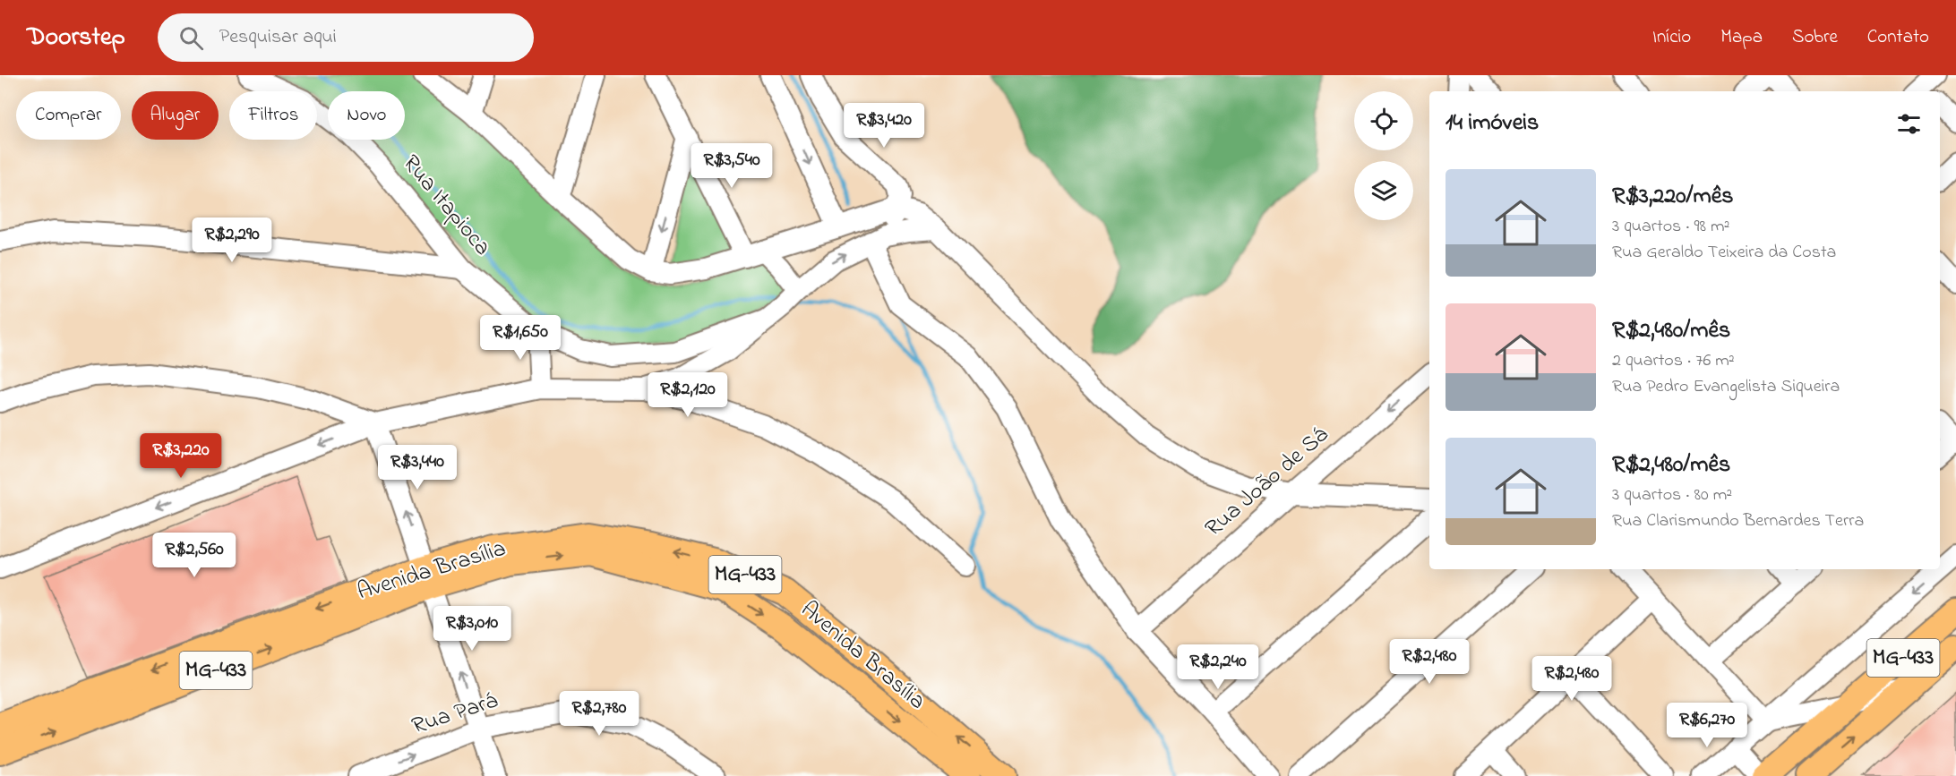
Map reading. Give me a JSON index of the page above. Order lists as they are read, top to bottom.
{
  "streets": {
    "main road": ["Avenida Brasília", "MG-433"],
    "street": ["Rua Itapioca", "Rua João de Sá", "Rua Pará"]
  },
  "page": {
    "header": "Doorstep",
    "search": "Pesquisar aqui",
    "nav": [
      "Início",
      "Mapa",
      "Sobre",
      "Contato"
    ],
    "chip": [
      "Comprar",
      "Alugar",
      "Filtros",
      "Novo"
    ],
    "heading": "14 imóveis",
    "price": [
      "R$3,420",
      "R$3,540",
      "R$2,290",
      "R$1,650",
      "R$2,120",
      "R$3,220",
      "R$3,440",
      "R$2,560",
      "R$3,010",
      "R$2,480",
      "R$2,240",
      "R$2,480",
      "R$2,780",
      "R$6,270"
    ],
    "list": [
      {
        "name": "R$3,220/mês",
        "note": "3 quartos · 98 m² · Rua Geraldo Teixeira da Costa"
      },
      {
        "name": "R$2,480/mês",
        "note": "2 quartos · 76 m² · Rua Pedro Evangelista Siqueira"
      },
      {
        "name": "R$2,480/mês",
        "note": "3 quartos · 80 m² · Rua Clarismundo Bernardes Terra"
      }
    ]
  }
}
